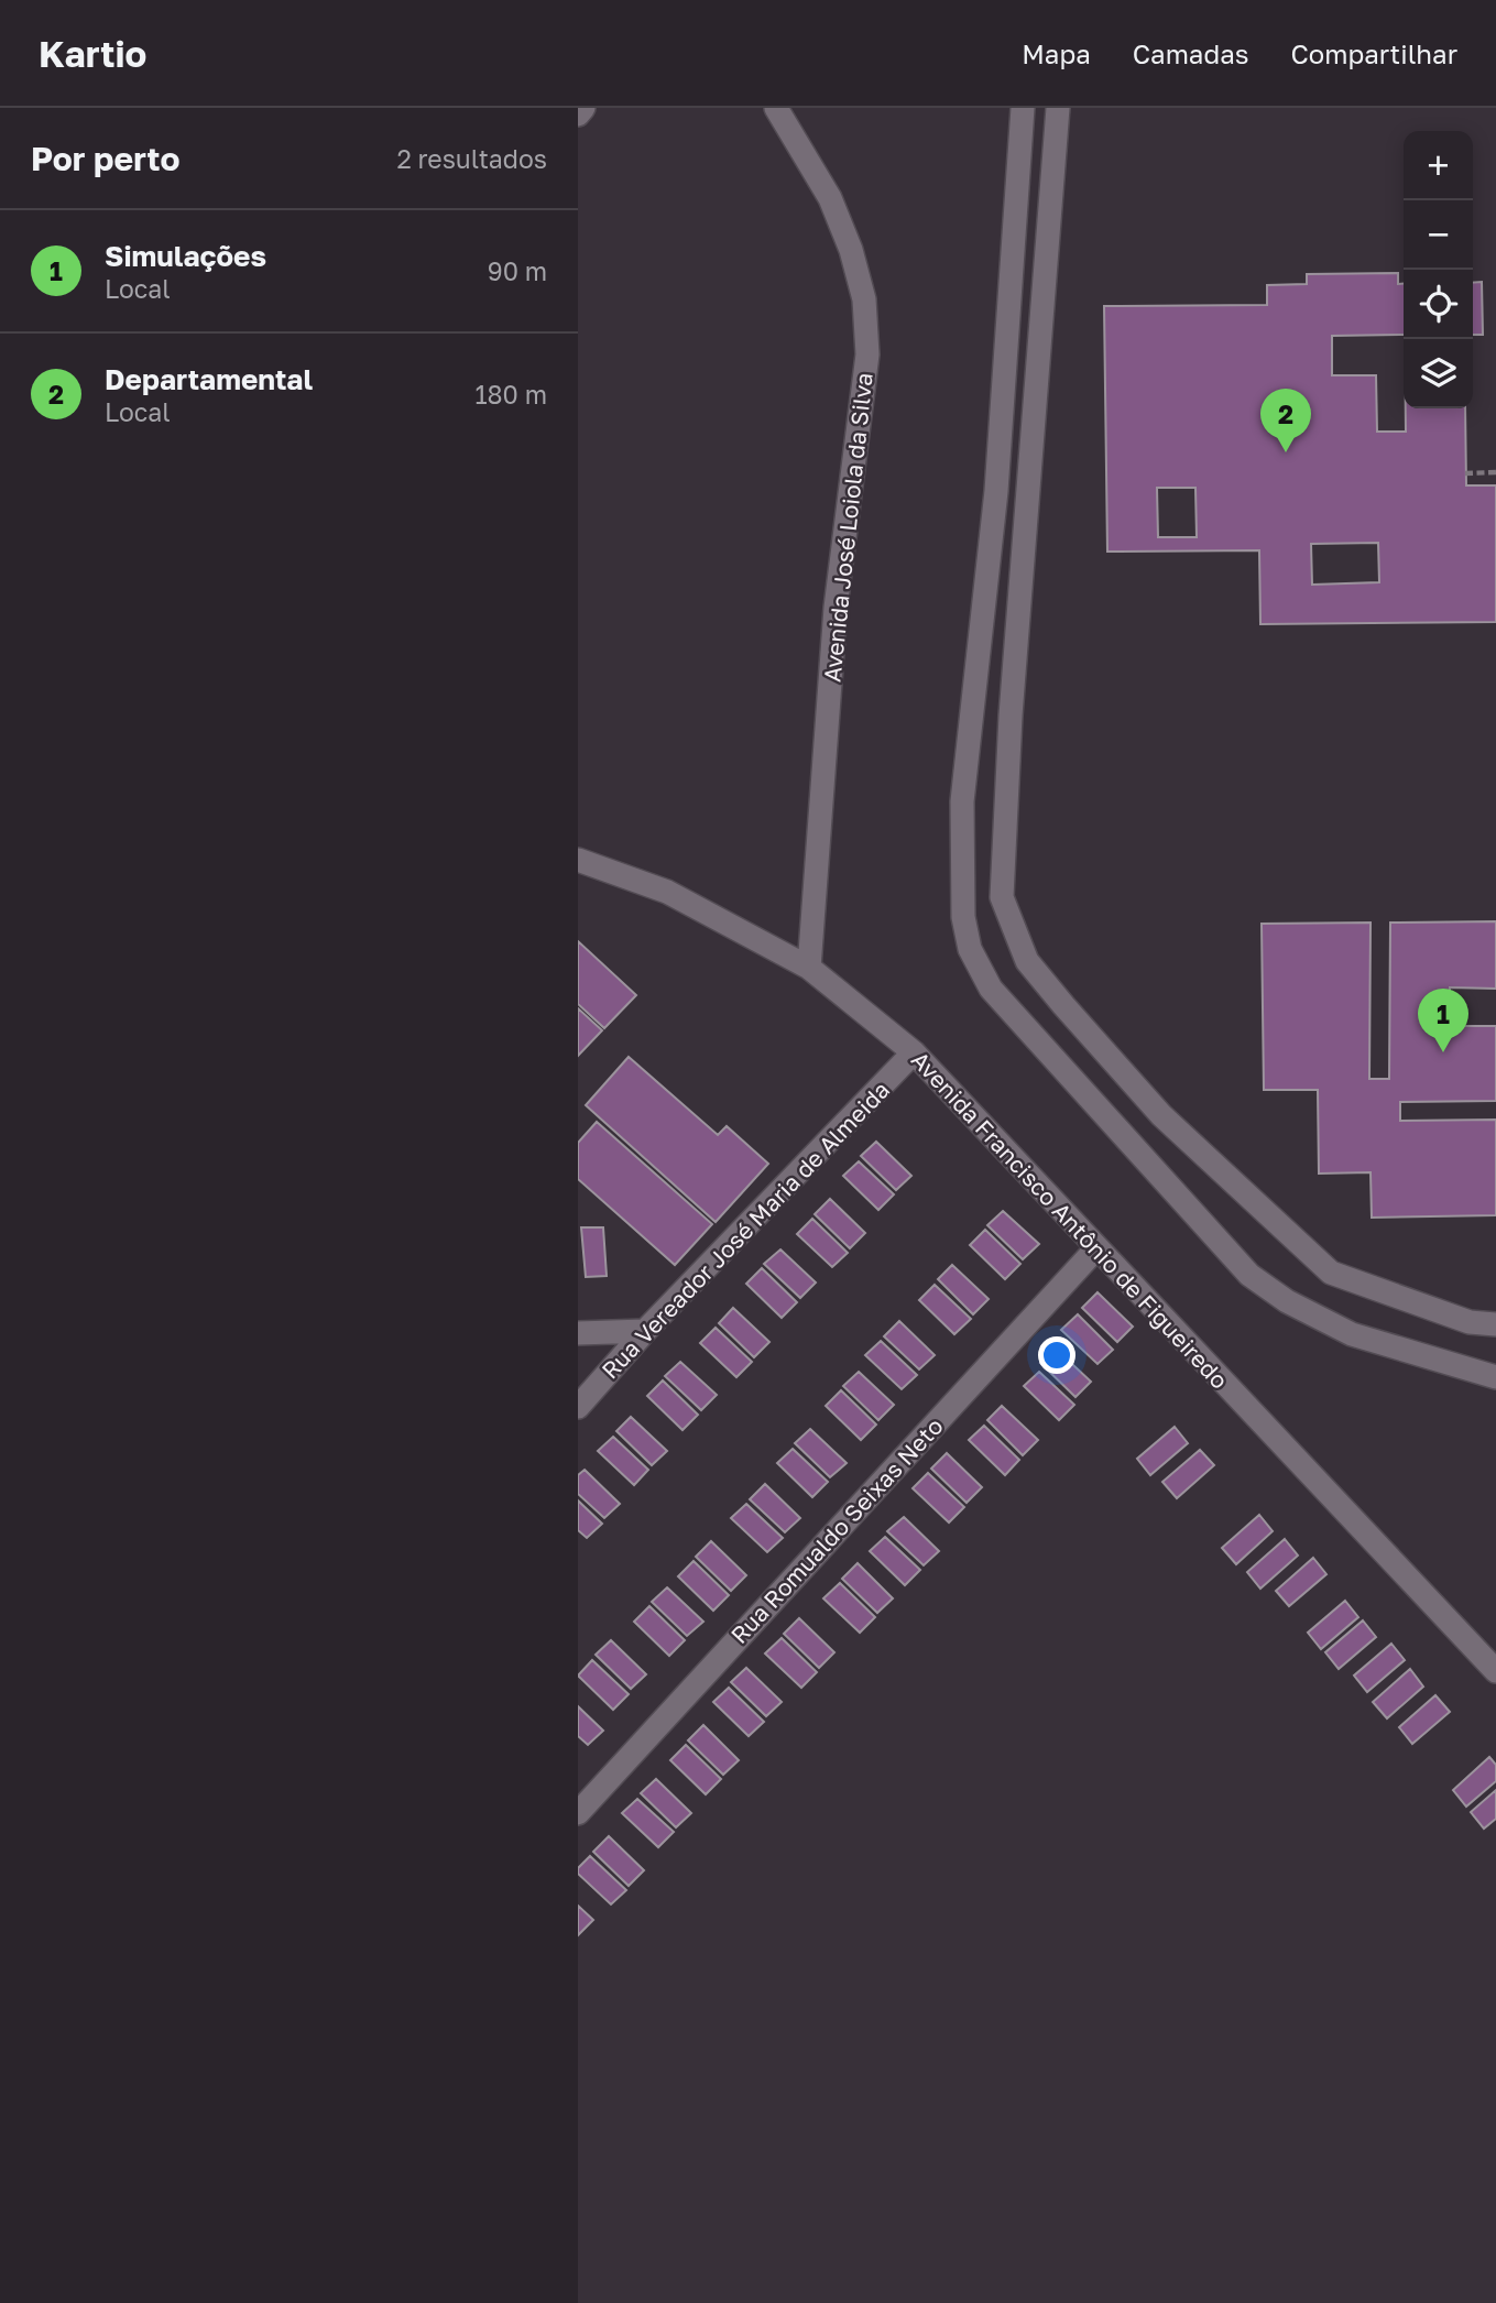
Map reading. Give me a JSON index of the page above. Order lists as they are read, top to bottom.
{
  "streets": {
    "street": [
      "Avenida José Loiola da Silva",
      "Avenida Francisco Antônio de Figueiredo",
      "Rua Vereador José Maria de Almeida",
      "Rua Romualdo Seixas Neto"
    ]
  },
  "crossings": [
    ["Avenida José Loiola da Silva", "Avenida Francisco Antônio de Figueiredo"],
    ["Avenida Francisco Antônio de Figueiredo", "Rua Vereador José Maria de Almeida"],
    ["Avenida Francisco Antônio de Figueiredo", "Rua Romualdo Seixas Neto"]
  ],
  "page": {
    "header": "Kartio",
    "nav": ["Mapa", "Camadas", "Compartilhar"],
    "heading": ["Por perto", "2 resultados"],
    "map_buttons": ["+", "−"],
    "list": [
      {
        "mark": "1",
        "name": "Simulações",
        "note": "Local",
        "value": "90 m"
      },
      {
        "mark": "2",
        "name": "Departamental",
        "note": "Local",
        "value": "180 m"
      }
    ],
    "pins": ["2", "1"]
  }
}
